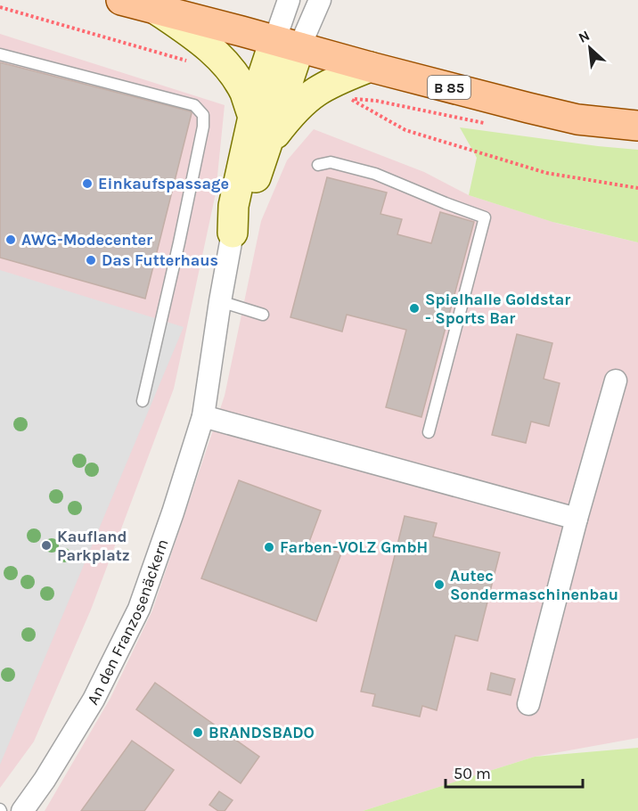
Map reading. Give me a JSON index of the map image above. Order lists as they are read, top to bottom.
{
  "streets": {
    "main road": ["B 85"],
    "street": ["An den Franzosenäckern"]
  },
  "places": [
    "Einkaufspassage",
    "AWG-Modecenter",
    "Das Futterhaus",
    "Spielhalle Goldstar - Sports Bar",
    "Kaufland Parkplatz",
    "Farben-VOLZ GmbH",
    "Autec Sondermaschinenbau",
    "BRANDSBADO"
  ],
  "scale_bar": "50 m",
  "north": "top left"
}
